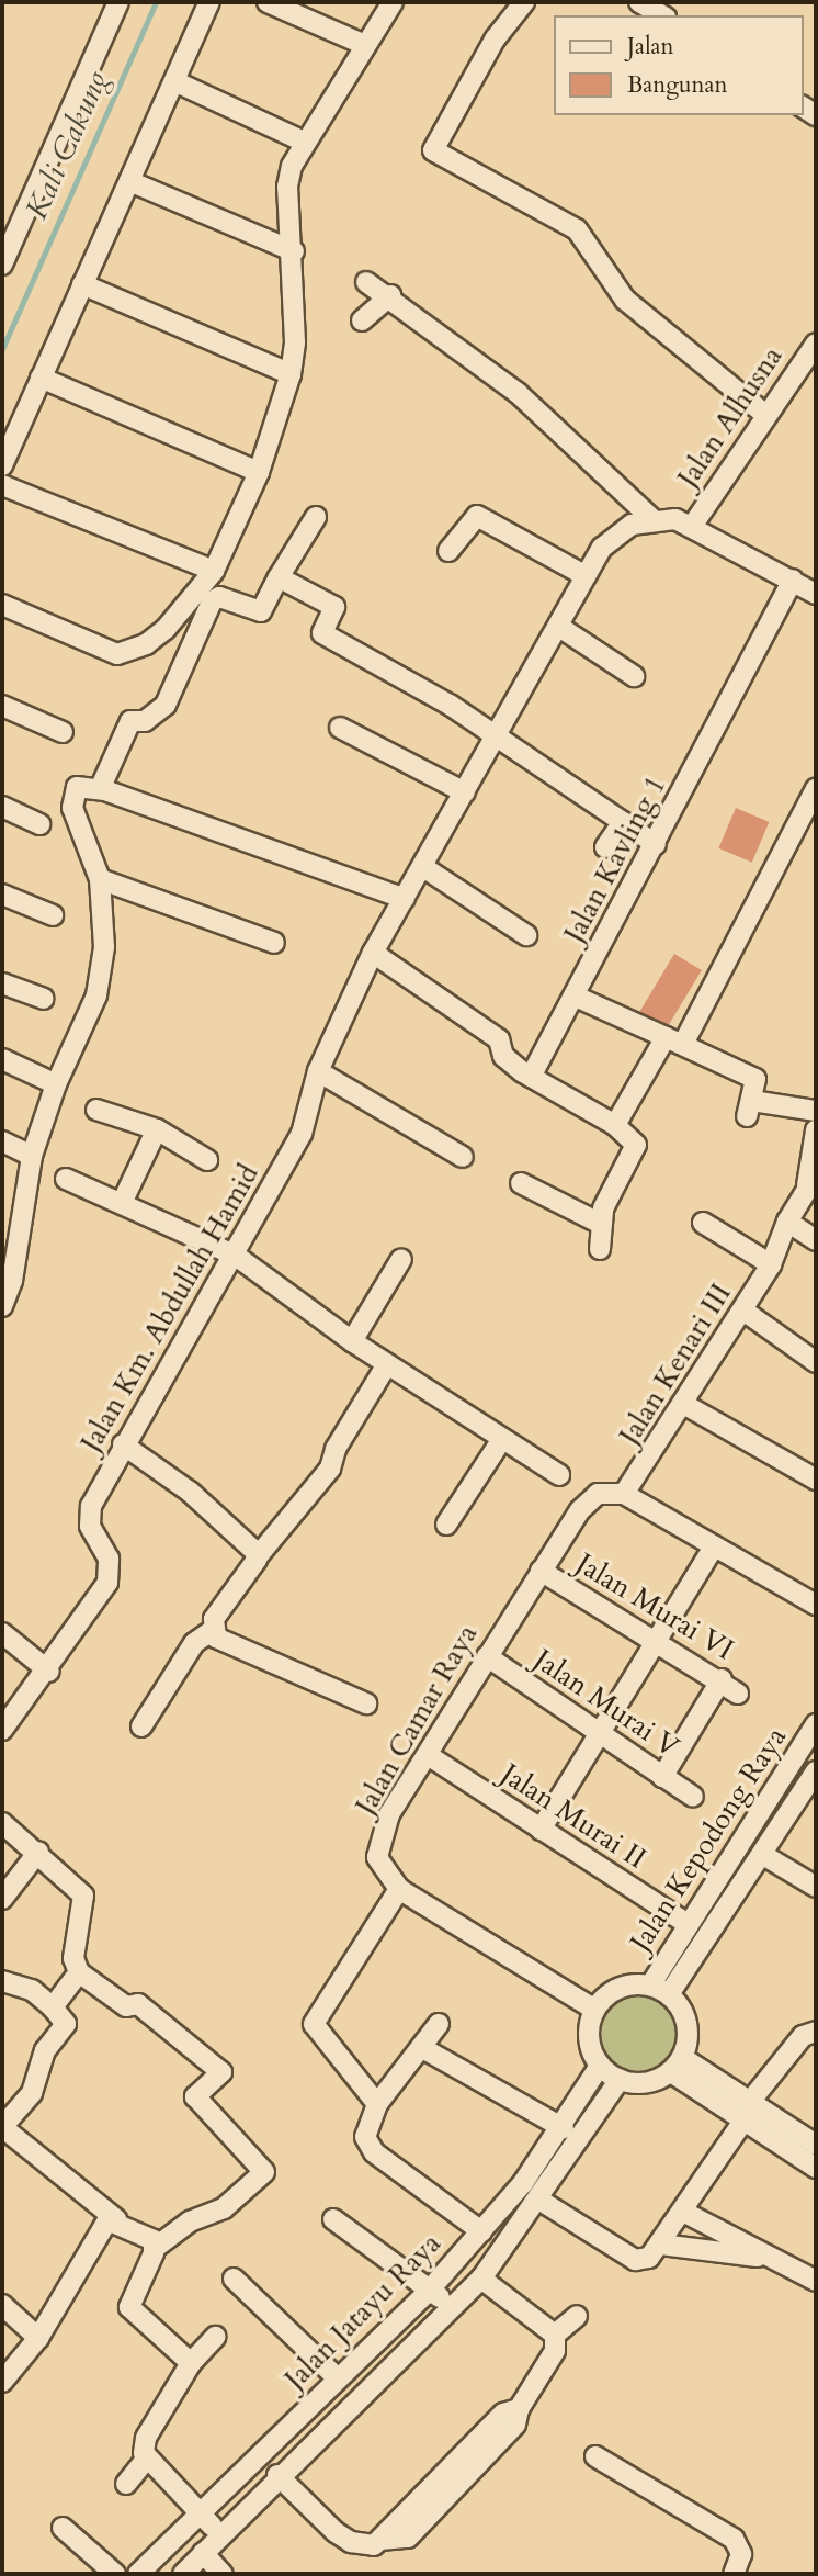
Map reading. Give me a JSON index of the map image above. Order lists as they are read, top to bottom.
{
  "streets": {
    "street": [
      "Jalan Alhusna",
      "Jalan Kavling 1",
      "Jalan Km. Abdullah Hamid",
      "Jalan Kenari III",
      "Jalan Murai VI",
      "Jalan Murai V",
      "Jalan Camar Raya",
      "Jalan Murai II",
      "Jalan Kepodong Raya",
      "Jalan Jatayu Raya"
    ]
  },
  "crossings": [
    ["Jalan Kenari III", "Jalan Camar Raya"],
    ["Jalan Murai VI", "Jalan Camar Raya"],
    ["Jalan Murai V", "Jalan Camar Raya"],
    ["Jalan Camar Raya", "Jalan Murai II"],
    ["Jalan Camar Raya", "Jalan Kepodong Raya"],
    ["Jalan Camar Raya", "Jalan Jatayu Raya"],
    ["Jalan Murai II", "Jalan Kepodong Raya"],
    ["Jalan Kepodong Raya", "Jalan Jatayu Raya"]
  ],
  "water": ["Kali Cakung"],
  "legend": ["Jalan", "Bangunan"]
}
